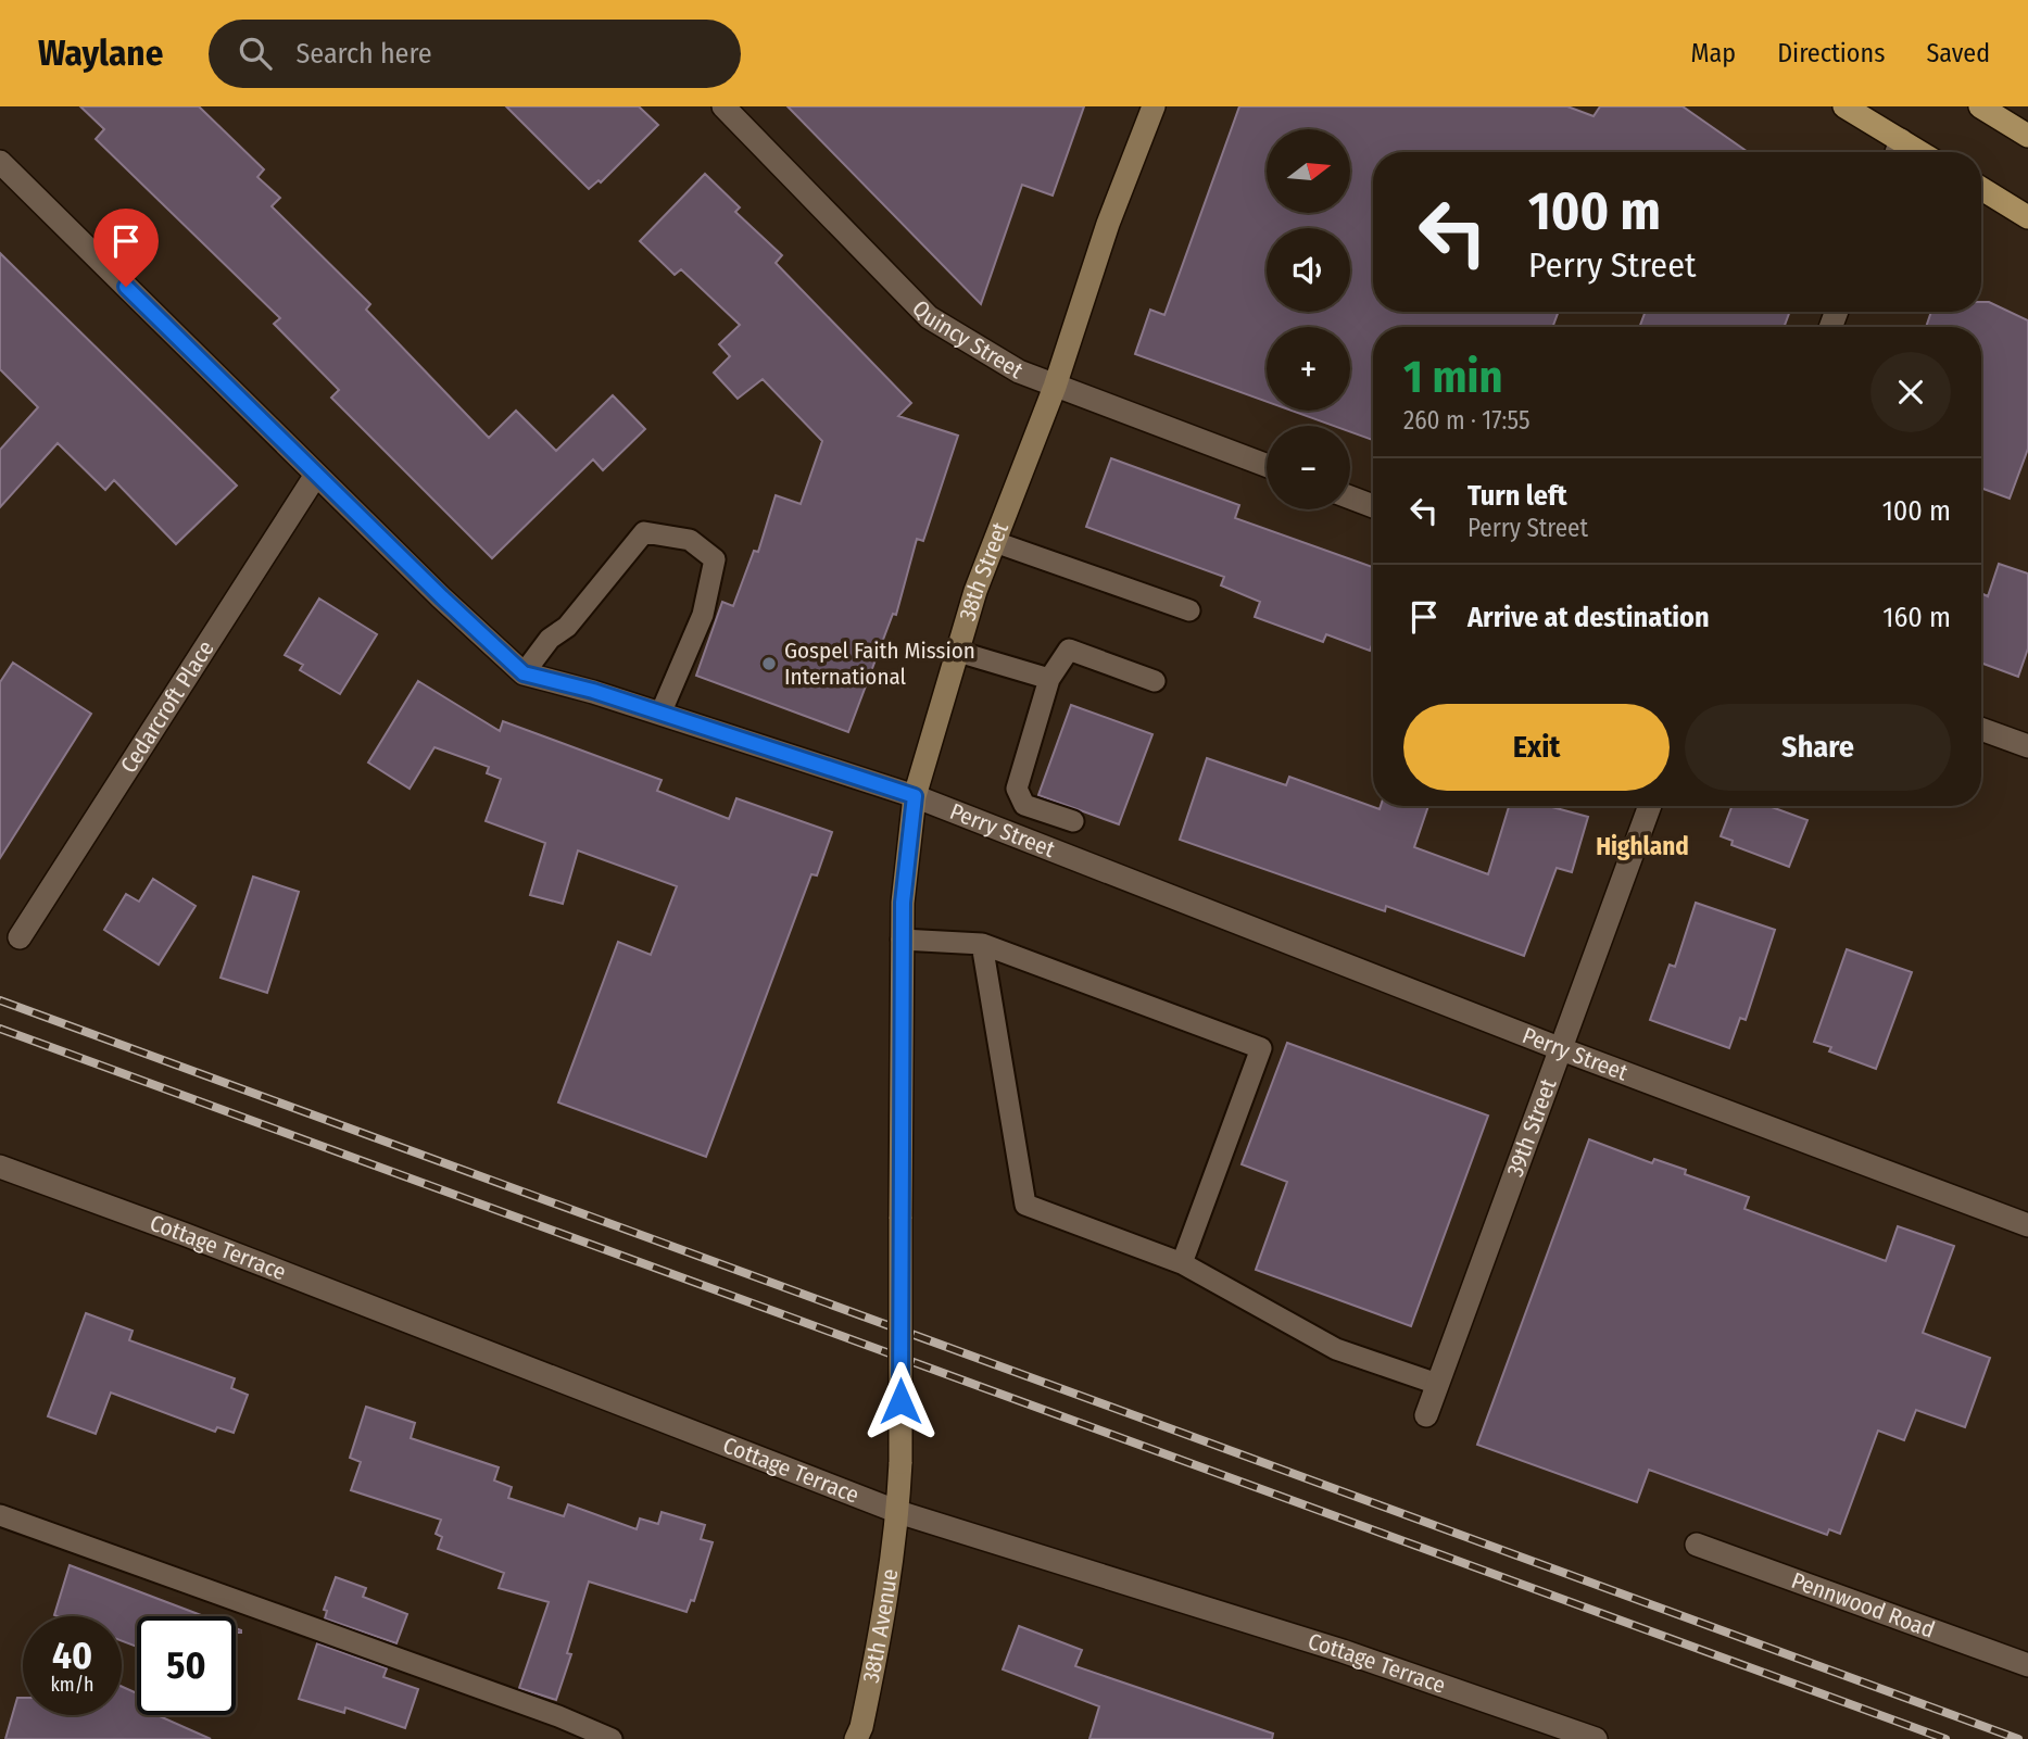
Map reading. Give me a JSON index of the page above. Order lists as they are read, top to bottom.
{
  "streets": {
    "main road": ["38th Street", "38th Avenue"],
    "street": [
      "Quincy Street",
      "Cedarcroft Place",
      "Perry Street",
      "39th Street",
      "Cottage Terrace",
      "Pennwood Road"
    ]
  },
  "crossings": [
    ["Quincy Street", "38th Street"],
    ["38th Street", "Perry Street"],
    ["38th Street", "Cottage Terrace"],
    ["38th Street", "38th Avenue"],
    ["Cedarcroft Place", "Perry Street"],
    ["Perry Street", "39th Street"],
    ["Cottage Terrace", "38th Avenue"]
  ],
  "districts": ["Highland"],
  "places": ["Gospel Faith Mission International"],
  "north": "right",
  "page": {
    "header": "Waylane",
    "search": "Search here",
    "nav": ["Map", "Directions", "Saved"],
    "map_buttons": ["+", "−"],
    "turn": ["100 m", "Perry Street"],
    "heading": ["1 min", "260 m · 17:55"],
    "list": [
      {
        "name": "Turn left",
        "note": "Perry Street",
        "value": "100 m"
      },
      {
        "name": "Arrive at destination",
        "value": "160 m"
      }
    ],
    "buttons": ["Exit", "Share"],
    "speed": "40 km/h",
    "limit": "50"
  }
}
